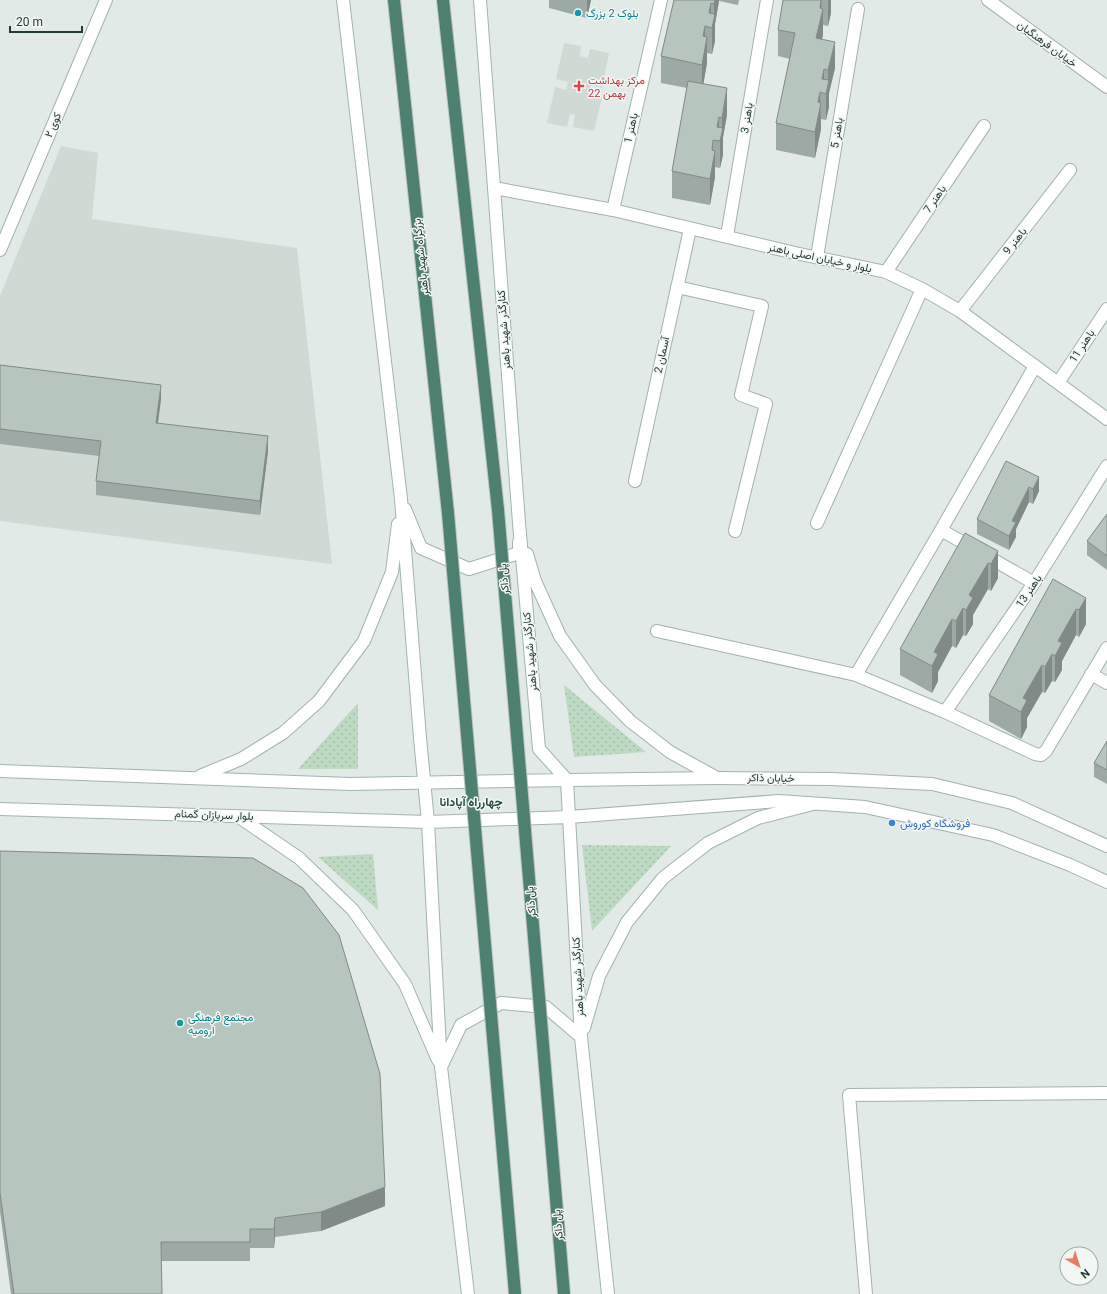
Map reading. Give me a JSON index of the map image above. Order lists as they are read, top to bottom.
{
  "streets": {
    "highway": ["بزرگراه شهید باهنر", "پل ذاکر"],
    "street": [
      "خیابان فرهنگیان",
      "باهنر 3",
      "کوی ۲",
      "باهنر 1",
      "باهنر 5",
      "باهنر 7",
      "باهنر 9",
      "بلوار و خیابان اصلی باهنر",
      "کنارگذر شهید باهنر",
      "باهنر 11",
      "آسمان 2",
      "باهنر 13",
      "خیابان ذاکر",
      "بلوار سربازان گمنام"
    ]
  },
  "crossings": [
    ["باهنر 3", "بلوار و خیابان اصلی باهنر"],
    ["باهنر 1", "بلوار و خیابان اصلی باهنر"],
    ["باهنر 5", "بلوار و خیابان اصلی باهنر"],
    ["باهنر 7", "بلوار و خیابان اصلی باهنر"],
    ["باهنر 9", "بلوار و خیابان اصلی باهنر"],
    ["بلوار و خیابان اصلی باهنر", "کنارگذر شهید باهنر"],
    ["بلوار و خیابان اصلی باهنر", "باهنر 11"],
    ["بلوار و خیابان اصلی باهنر", "آسمان 2"],
    ["کنارگذر شهید باهنر", "خیابان ذاکر"],
    ["خیابان ذاکر", "بلوار سربازان گمنام"]
  ],
  "districts": ["چهارراه آپادانا"],
  "places": {
    "other": ["بلوک 2 بزرگ", "فروشگاه کوروش", "مجتمع فرهنگی ارومیه"],
    "health": ["مرکز بهداشت 22 بهمن"]
  },
  "scale_bar": "20 m",
  "north": "bottom right"
}
